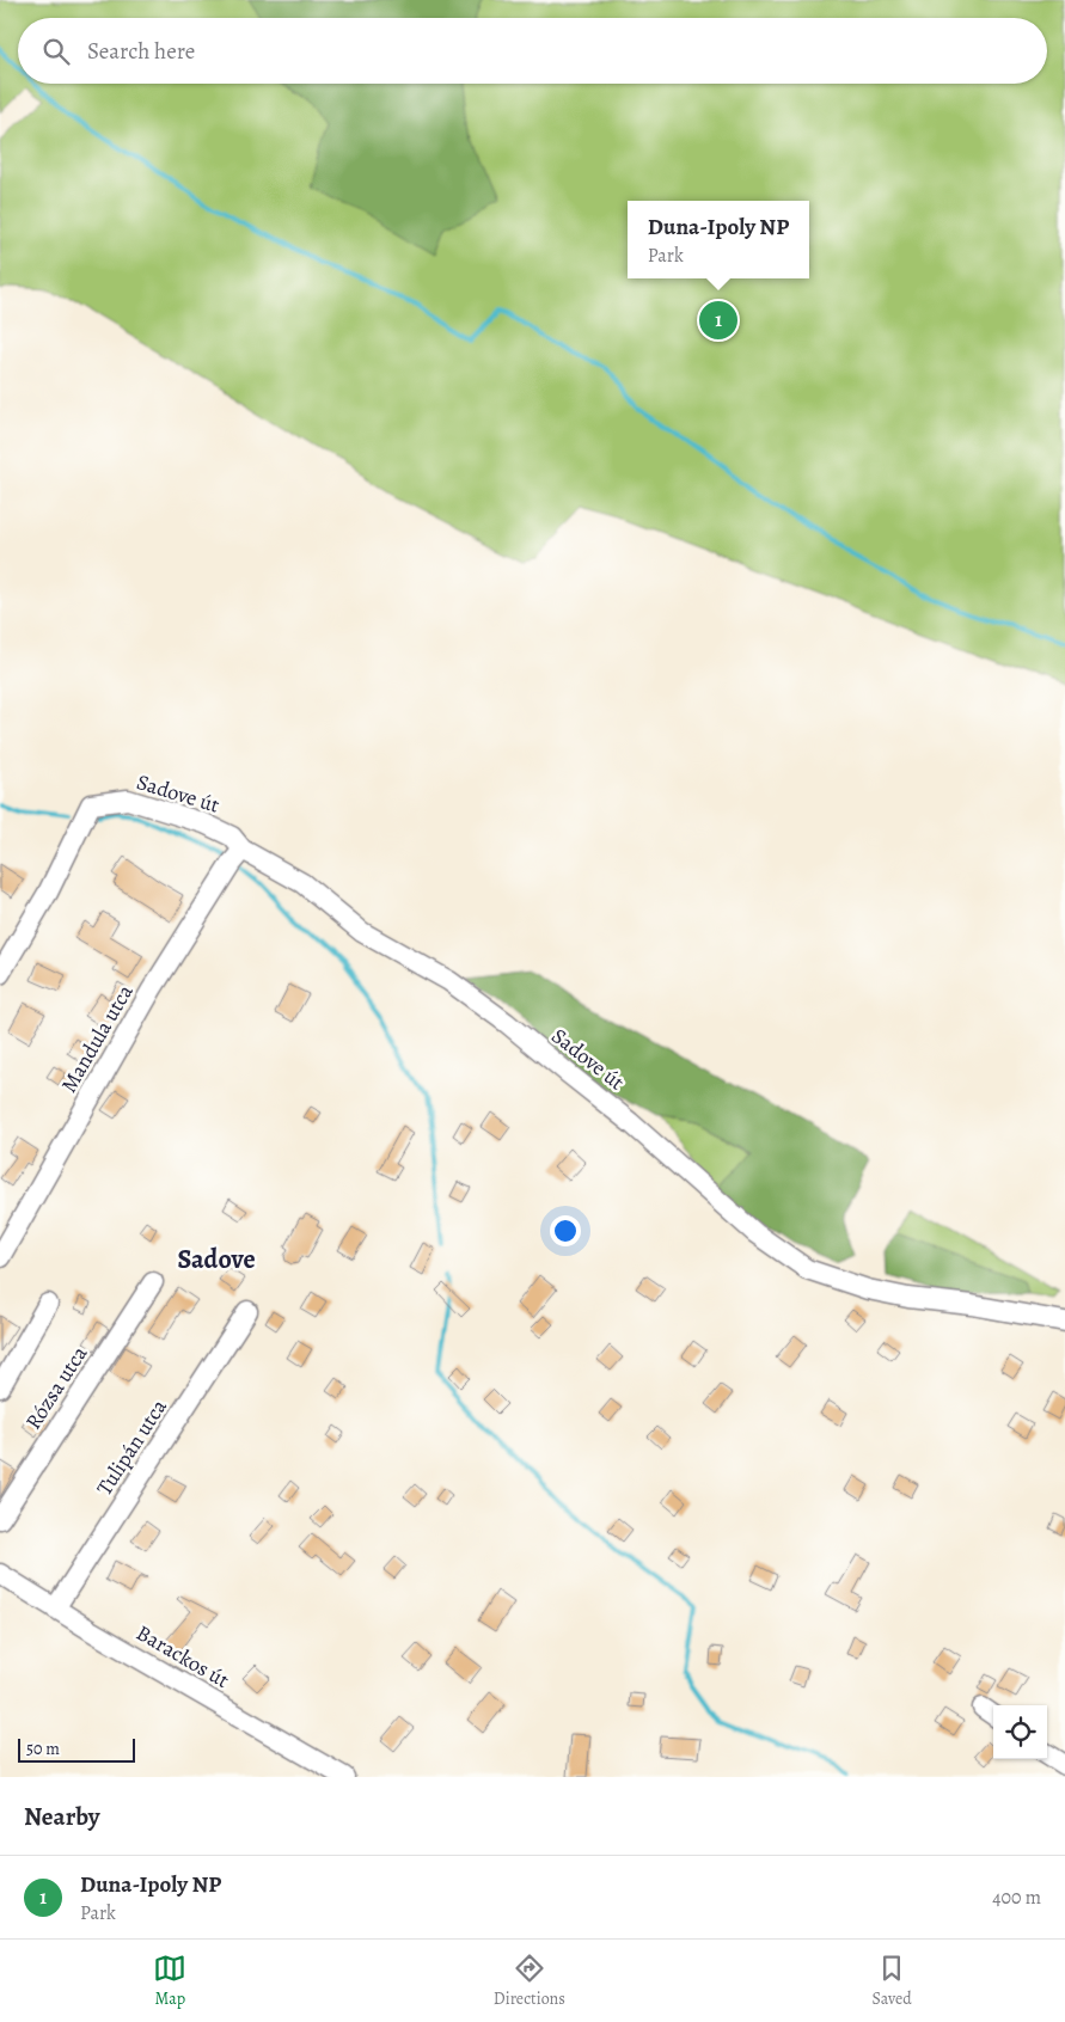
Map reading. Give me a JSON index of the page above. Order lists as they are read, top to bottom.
{
  "streets": {
    "street": [
      "Sadove út",
      "Mandula utca",
      "Rózsa utca",
      "Tulipán utca",
      "Barackos út"
    ]
  },
  "crossings": [
    ["Sadove út", "Mandula utca"],
    ["Tulipán utca", "Barackos út"]
  ],
  "districts": ["Sadove"],
  "scale_bar": "50 m",
  "page": {
    "search": "Search here",
    "popup": ["Duna-Ipoly NP", "Park"],
    "pins": "1",
    "scale": "50 m",
    "heading": "Nearby",
    "list": [
      {
        "mark": "1",
        "name": "Duna-Ipoly NP",
        "note": "Park",
        "value": "400 m"
      }
    ],
    "nav": ["Map", "Directions", "Saved"]
  }
}
